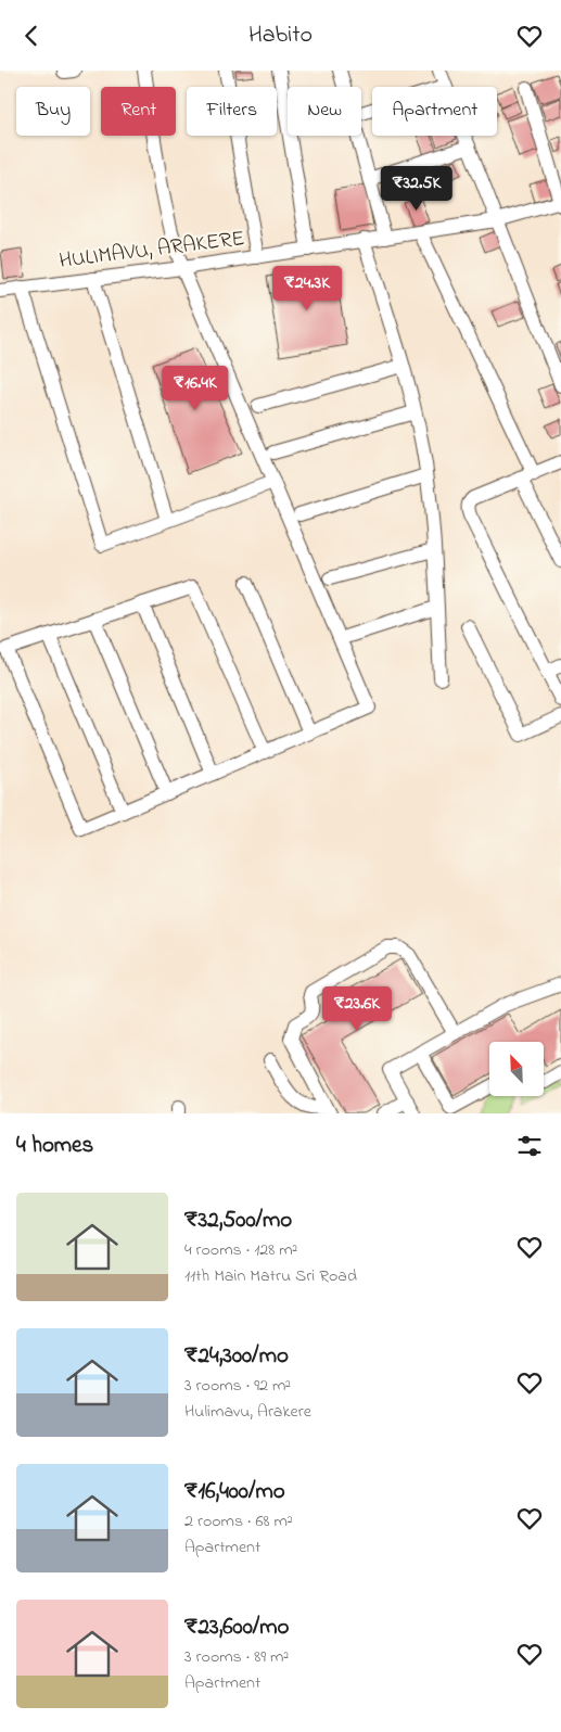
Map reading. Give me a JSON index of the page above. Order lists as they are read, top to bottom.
{
  "streets": {
    "street": ["HULIMAVU, ARAKERE"]
  },
  "north": "top left",
  "page": {
    "header": "Habito",
    "chip": [
      "Buy",
      "Rent",
      "Filters",
      "New",
      "Apartment"
    ],
    "price": [
      "₹32.5K",
      "₹24.3K",
      "₹16.4K",
      "₹23.6K"
    ],
    "heading": "4 homes",
    "list": [
      {
        "name": "₹32,500/mo",
        "note": "4 rooms · 128 m² · 11th Main Matru Sri Road"
      },
      {
        "name": "₹24,300/mo",
        "note": "3 rooms · 92 m² · Hulimavu, Arakere"
      },
      {
        "name": "₹16,400/mo",
        "note": "2 rooms · 68 m² · Apartment"
      },
      {
        "name": "₹23,600/mo",
        "note": "3 rooms · 89 m² · Apartment"
      }
    ]
  }
}
